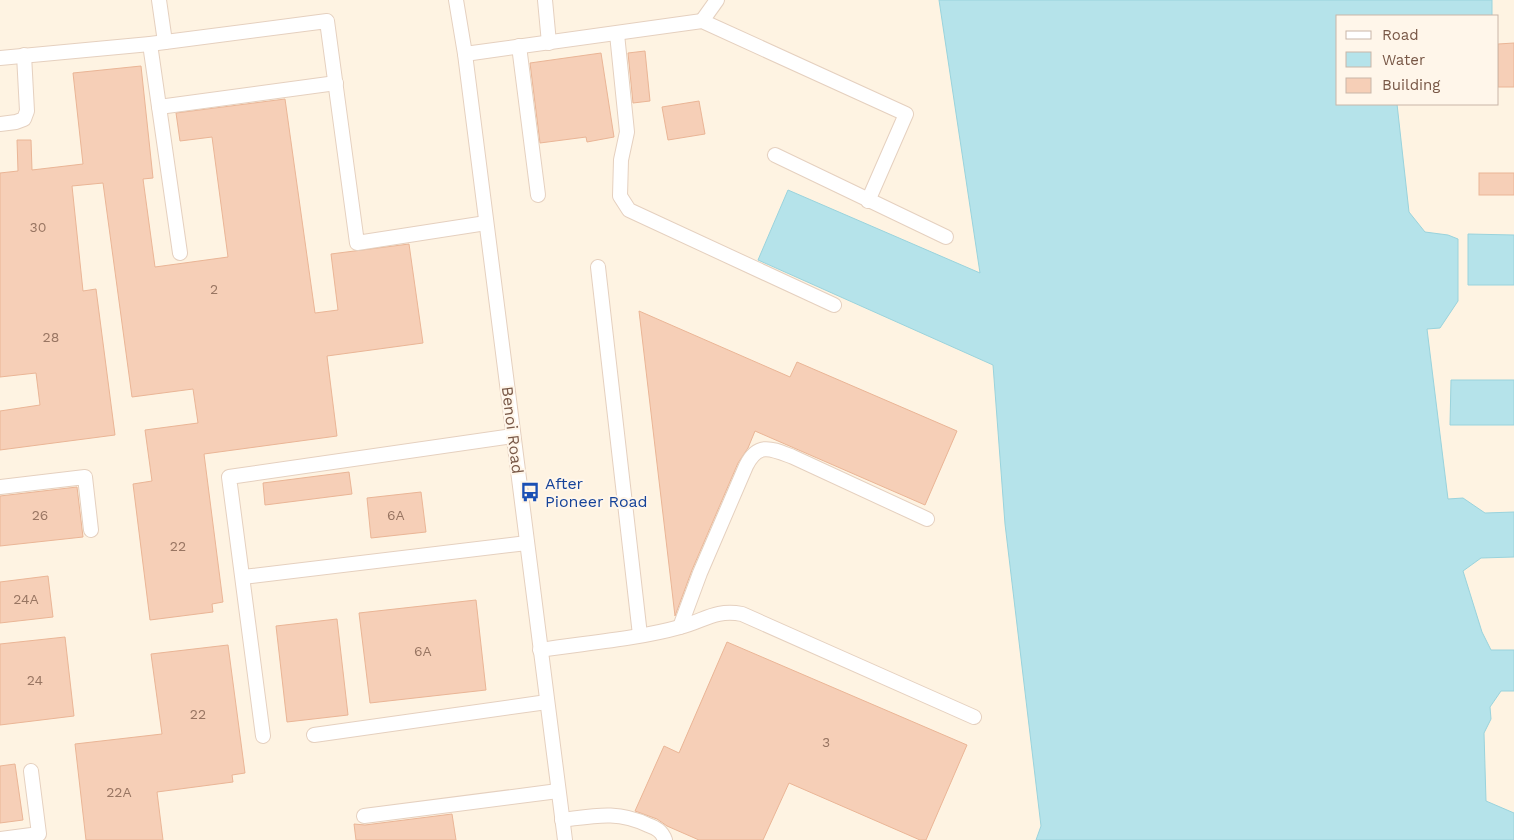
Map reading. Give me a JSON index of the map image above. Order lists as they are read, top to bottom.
{
  "streets": {
    "street": ["Benoi Road"]
  },
  "places": {
    "bus stop": ["After Pioneer Road"]
  },
  "house_numbers": [
    "30",
    "2",
    "28",
    "26",
    "6A",
    "22",
    "24A",
    "6A",
    "24",
    "22",
    "3",
    "22A"
  ],
  "legend": ["Road", "Water", "Building"]
}
